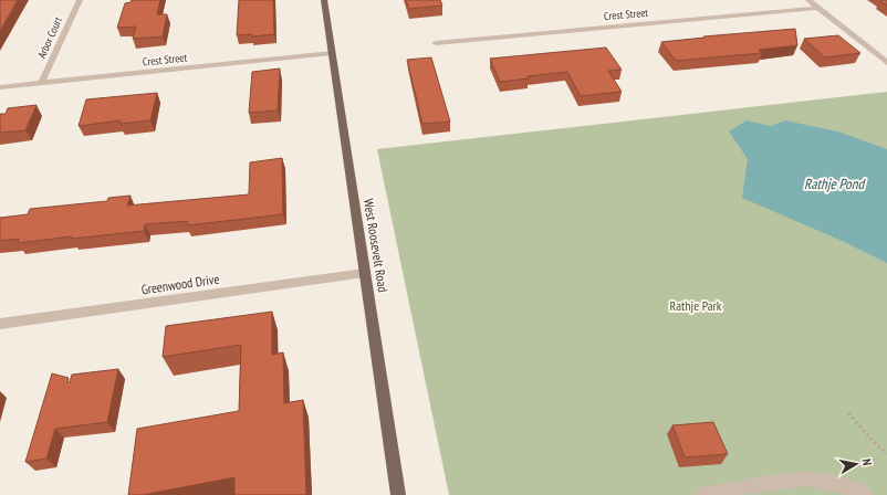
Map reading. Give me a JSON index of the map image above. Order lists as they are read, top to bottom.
{
  "streets": {
    "main road": ["West Roosevelt Road"],
    "street": ["Crest Street", "Arbor Court", "Greenwood Drive"]
  },
  "crossings": [
    ["Crest Street", "Arbor Court"],
    ["Crest Street", "West Roosevelt Road"],
    ["West Roosevelt Road", "Greenwood Drive"]
  ],
  "water": ["Rathje Pond"],
  "parks": ["Rathje Park"],
  "north": "right"
}
